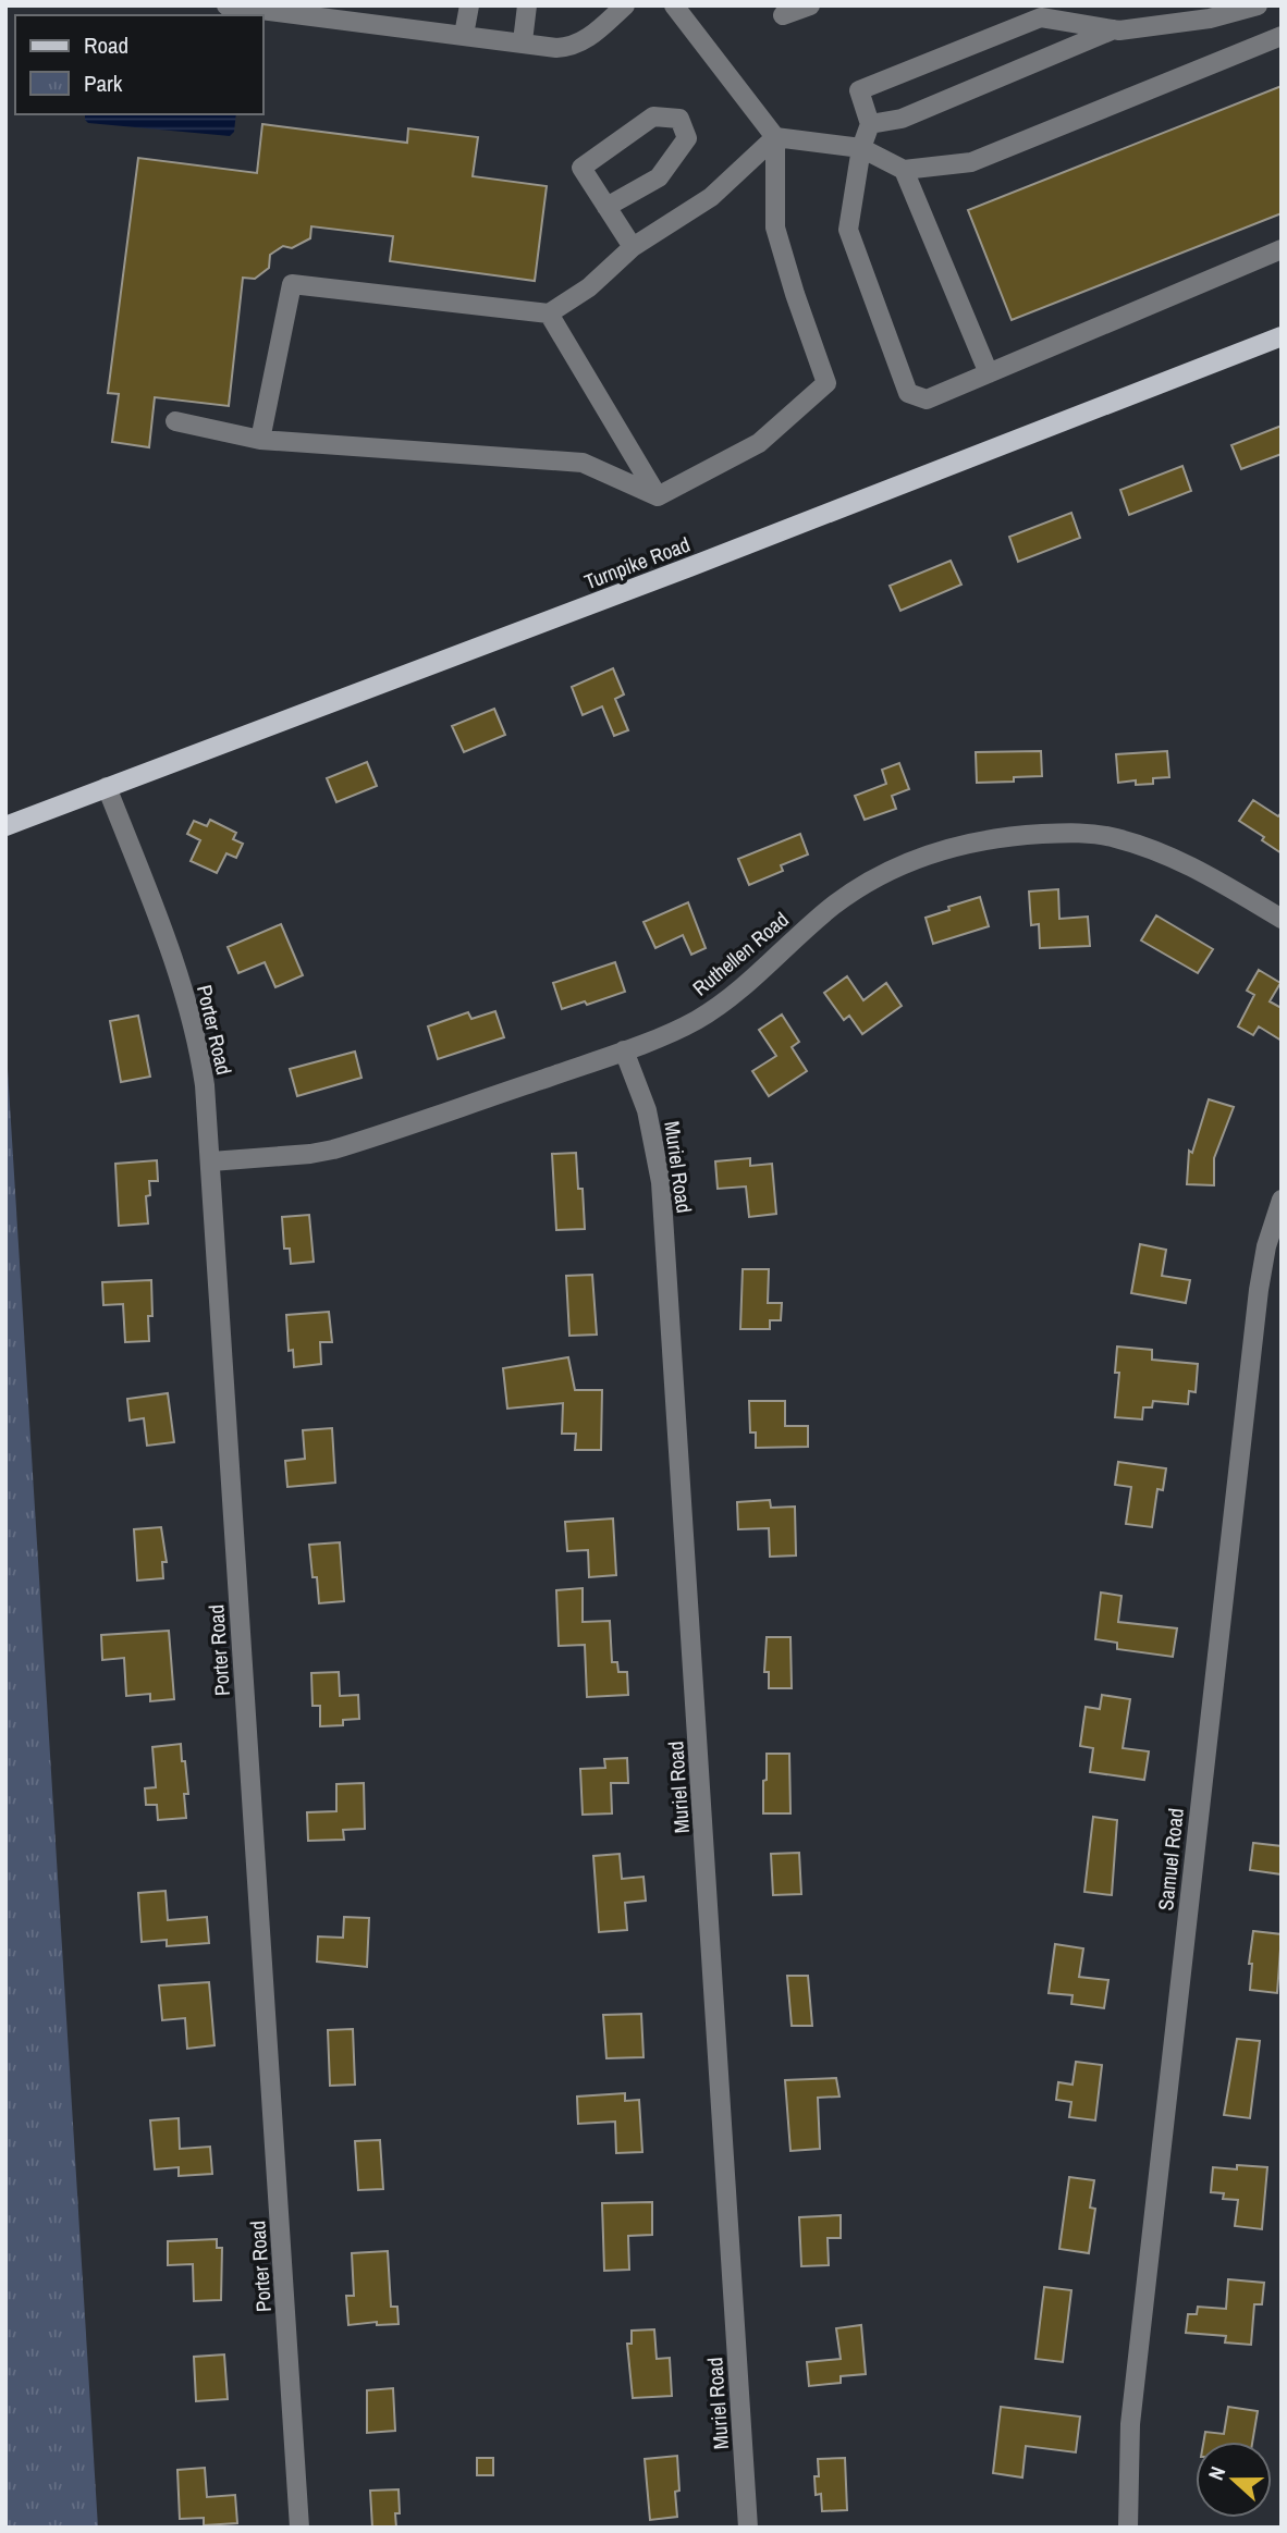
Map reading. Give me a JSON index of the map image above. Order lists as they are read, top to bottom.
{
  "streets": {
    "main road": ["Turnpike Road"],
    "street": [
      "Ruthellen Road",
      "Porter Road",
      "Muriel Road",
      "Samuel Road"
    ]
  },
  "crossings": [
    ["Turnpike Road", "Porter Road"],
    ["Ruthellen Road", "Porter Road"],
    ["Ruthellen Road", "Muriel Road"]
  ],
  "legend": ["Road", "Park"],
  "north": "left"
}
